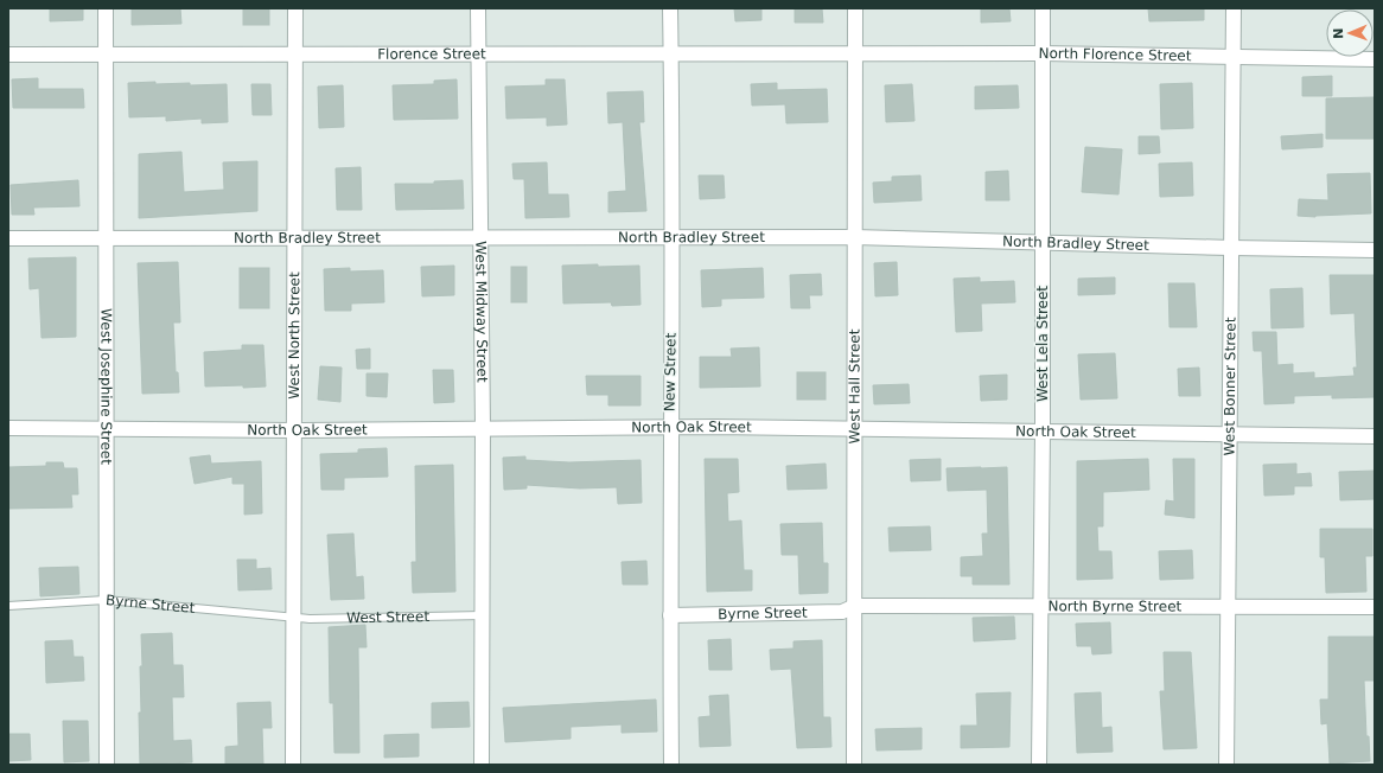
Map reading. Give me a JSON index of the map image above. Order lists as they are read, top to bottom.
{
  "streets": {
    "street": [
      "Florence Street",
      "North Florence Street",
      "North Bradley Street",
      "West Midway Street",
      "West North Street",
      "West Lela Street",
      "New Street",
      "West Josephine Street",
      "West Hall Street",
      "West Bonner Street",
      "North Oak Street",
      "Byrne Street",
      "North Byrne Street"
    ],
    "lane": ["West Street"]
  },
  "crossings": [
    ["Florence Street", "North Florence Street"],
    ["Florence Street", "West Midway Street"],
    ["Florence Street", "West North Street"],
    ["Florence Street", "New Street"],
    ["Florence Street", "West Josephine Street"],
    ["Florence Street", "West Hall Street"],
    ["North Florence Street", "West Lela Street"],
    ["North Florence Street", "West Hall Street"],
    ["North Florence Street", "West Bonner Street"],
    ["North Bradley Street", "West Midway Street"],
    ["North Bradley Street", "West North Street"],
    ["North Bradley Street", "West Lela Street"],
    ["North Bradley Street", "New Street"],
    ["North Bradley Street", "West Josephine Street"],
    ["North Bradley Street", "West Hall Street"],
    ["North Bradley Street", "West Bonner Street"],
    ["West Midway Street", "North Oak Street"],
    ["West Midway Street", "West Street"],
    ["West North Street", "North Oak Street"],
    ["West North Street", "Byrne Street"],
    ["West North Street", "West Street"],
    ["West Lela Street", "North Oak Street"],
    ["West Lela Street", "North Byrne Street"],
    ["New Street", "North Oak Street"],
    ["New Street", "Byrne Street"],
    ["West Josephine Street", "North Oak Street"],
    ["West Josephine Street", "Byrne Street"],
    ["West Hall Street", "North Oak Street"],
    ["West Hall Street", "Byrne Street"],
    ["West Hall Street", "North Byrne Street"],
    ["West Bonner Street", "North Oak Street"],
    ["West Bonner Street", "North Byrne Street"],
    ["Byrne Street", "North Byrne Street"],
    ["Byrne Street", "West Street"]
  ],
  "north": "left"
}
